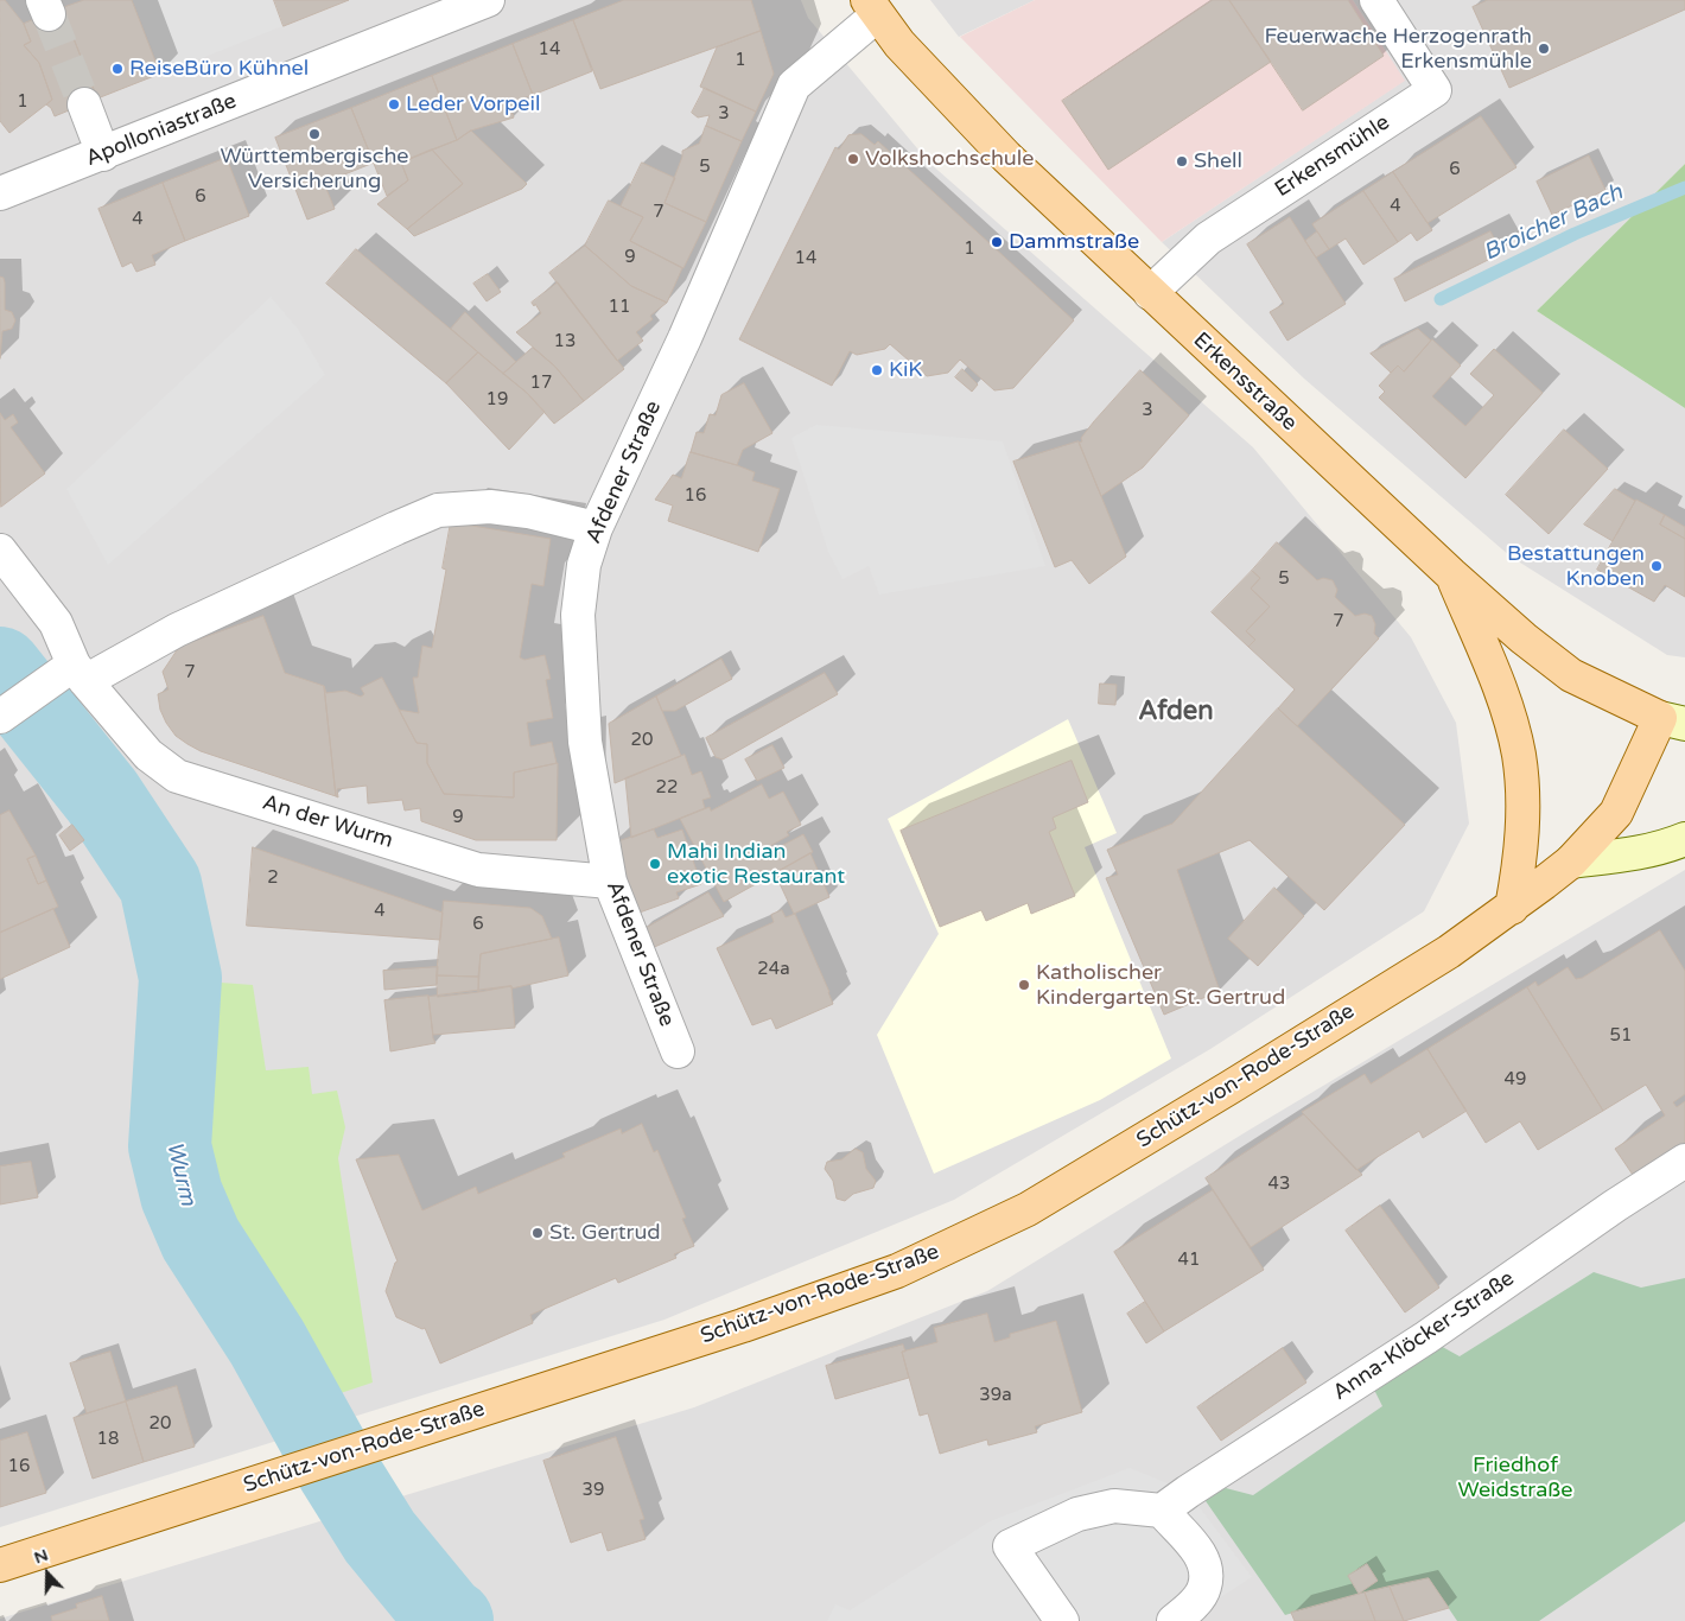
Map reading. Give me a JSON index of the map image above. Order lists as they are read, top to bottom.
{
  "streets": {
    "main road": ["Erkensstraße", "Schütz-von-Rode-Straße"],
    "street": [
      "Apolloniastraße",
      "Erkensmühle",
      "Afdener Straße",
      "An der Wurm",
      "Anna-Klöcker-Straße"
    ]
  },
  "crossings": [
    ["Erkensmühle", "Erkensstraße"],
    ["Erkensstraße", "Afdener Straße"],
    ["Erkensstraße", "Schütz-von-Rode-Straße"],
    ["Afdener Straße", "An der Wurm"]
  ],
  "districts": ["Afden"],
  "water": ["Broicher Bach", "Wurm"],
  "parks": ["Friedhof Weidstraße"],
  "places": [
    "Feuerwache Herzogenrath Erkensmühle",
    "ReiseBüro Kühnel",
    "Leder Vorpeil",
    "Württembergische Versicherung",
    "Volkshochschule",
    "Shell",
    "Dammstraße",
    "KiK",
    "Bestattungen Knoben",
    "Mahi Indian exotic Restaurant",
    "Katholischer Kindergarten St. Gertrud",
    "St. Gertrud"
  ],
  "house_numbers": [
    "14",
    "1",
    "1",
    "3",
    "5",
    "6",
    "6",
    "4",
    "7",
    "4",
    "1",
    "9",
    "14",
    "11",
    "13",
    "17",
    "19",
    "3",
    "16",
    "5",
    "7",
    "7",
    "20",
    "22",
    "9",
    "2",
    "4",
    "6",
    "24a",
    "51",
    "49",
    "43",
    "41",
    "39a",
    "20",
    "18",
    "16",
    "39"
  ],
  "north": "top"
}
